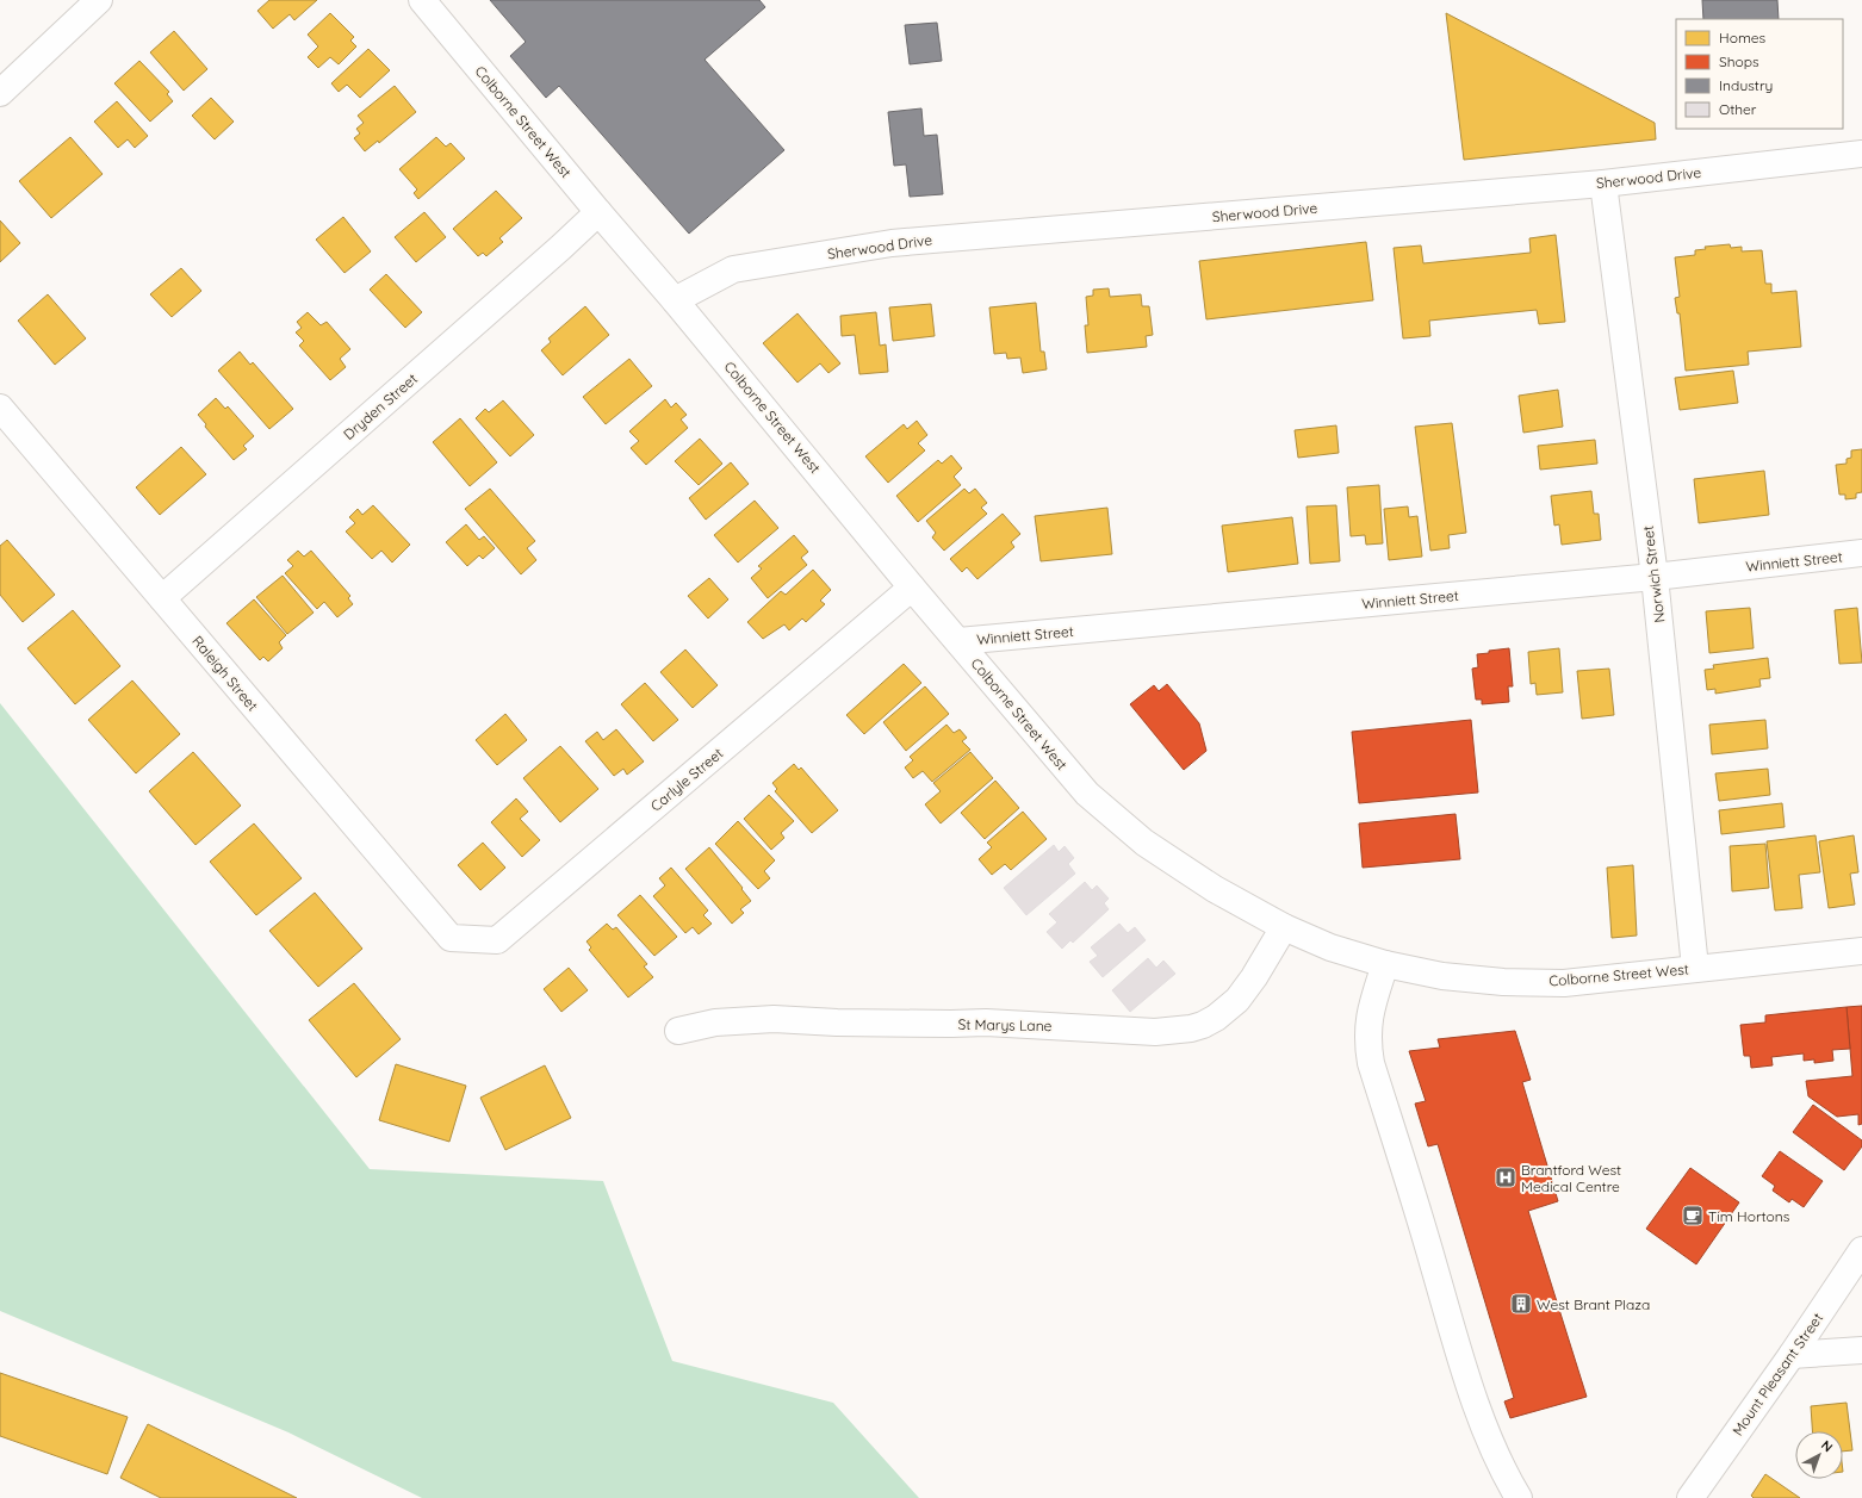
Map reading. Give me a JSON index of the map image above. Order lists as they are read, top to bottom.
{
  "streets": {
    "street": [
      "Colborne Street West",
      "Sherwood Drive",
      "Dryden Street",
      "Winniett Street",
      "Norwich Street",
      "Raleigh Street",
      "Carlyle Street",
      "St Marys Lane",
      "Mount Pleasant Street"
    ]
  },
  "crossings": [
    ["Colborne Street West", "Sherwood Drive"],
    ["Colborne Street West", "Dryden Street"],
    ["Colborne Street West", "Winniett Street"],
    ["Colborne Street West", "Norwich Street"],
    ["Colborne Street West", "Carlyle Street"],
    ["Colborne Street West", "St Marys Lane"],
    ["Sherwood Drive", "Norwich Street"],
    ["Dryden Street", "Raleigh Street"],
    ["Winniett Street", "Norwich Street"],
    ["Raleigh Street", "Carlyle Street"]
  ],
  "places": {
    "hospital": ["Brantford West Medical Centre"],
    "cafe": ["Tim Hortons"],
    "building": ["West Brant Plaza"]
  },
  "legend": [
    "Homes",
    "Shops",
    "Industry",
    "Other"
  ],
  "north": "top right"
}
